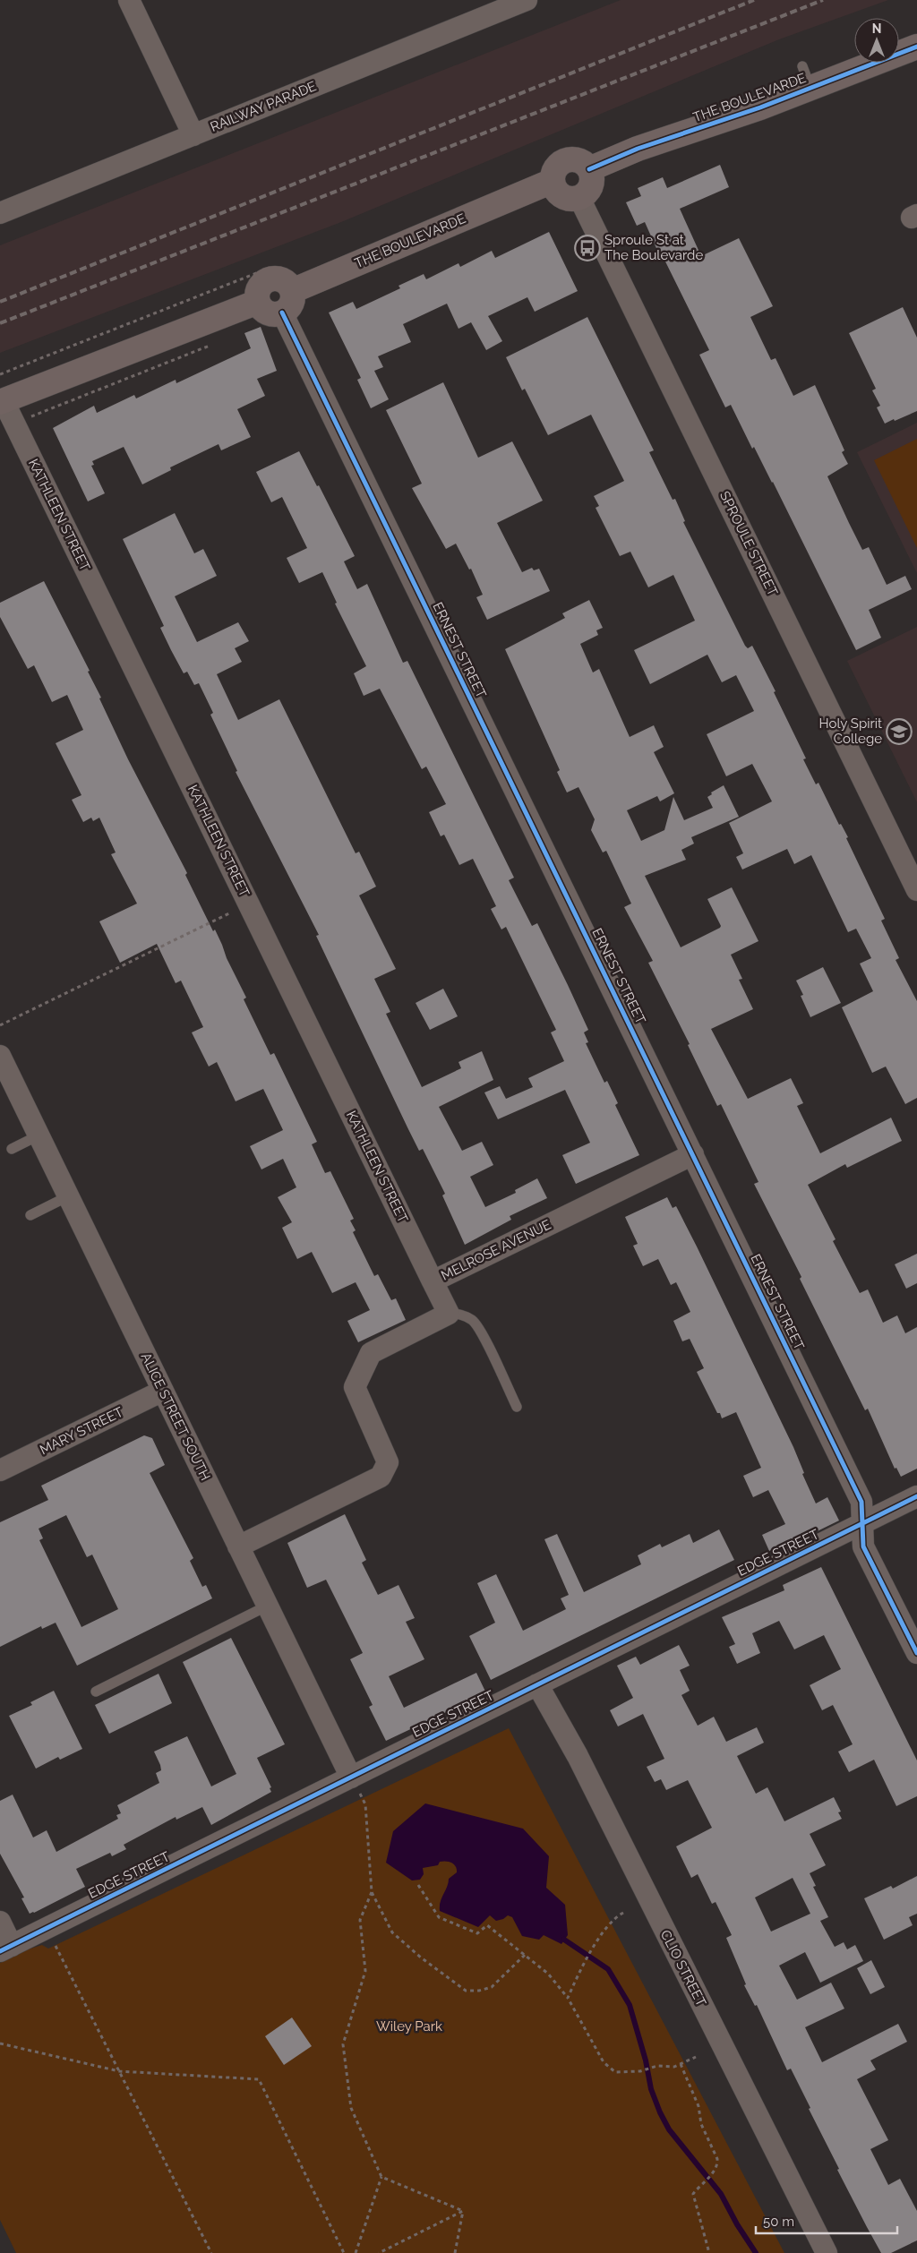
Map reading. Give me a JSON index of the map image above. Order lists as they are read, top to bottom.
{
  "streets": {
    "street": [
      "THE BOULEVARDE",
      "RAILWAY PARADE",
      "KATHLEEN STREET",
      "SPROULE STREET",
      "ERNEST STREET",
      "MELROSE AVENUE",
      "ALICE STREET SOUTH",
      "MARY STREET",
      "EDGE STREET",
      "CLIO STREET"
    ]
  },
  "crossings": [
    ["THE BOULEVARDE", "SPROULE STREET"],
    ["THE BOULEVARDE", "ERNEST STREET"],
    ["KATHLEEN STREET", "MELROSE AVENUE"],
    ["ERNEST STREET", "MELROSE AVENUE"],
    ["ERNEST STREET", "EDGE STREET"],
    ["ALICE STREET SOUTH", "MARY STREET"],
    ["ALICE STREET SOUTH", "EDGE STREET"],
    ["EDGE STREET", "CLIO STREET"]
  ],
  "parks": ["Wiley Park"],
  "places": {
    "bus stop": ["Sproule St at The Boulevarde"],
    "school or university": ["Holy Spirit College"]
  },
  "scale_bar": "50 m",
  "north": "top"
}
